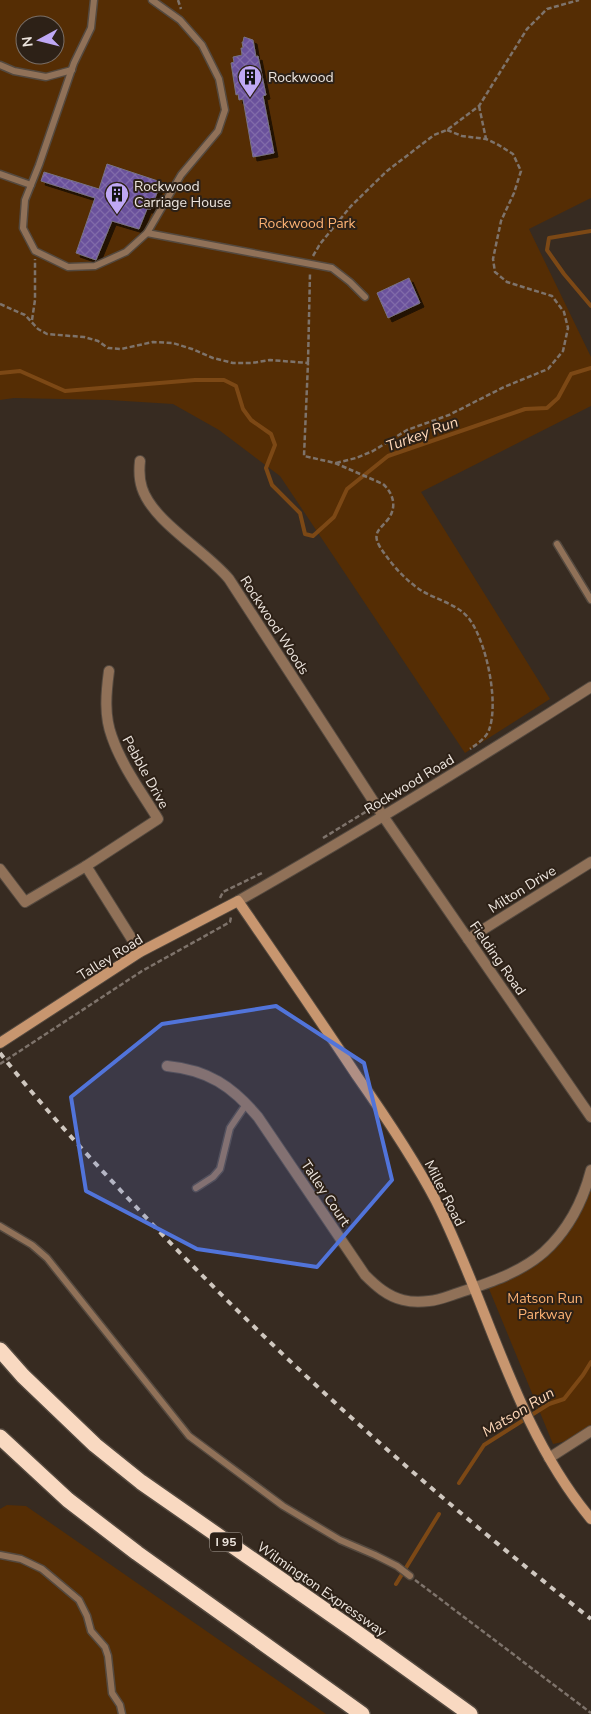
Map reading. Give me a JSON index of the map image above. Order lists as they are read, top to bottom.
{
  "streets": {
    "highway": ["I 95", "Wilmington Expressway"],
    "street": [
      "Rockwood Woods",
      "Pebble Drive",
      "Rockwood Road",
      "Milton Drive",
      "Talley Road",
      "Fielding Road",
      "Talley Court",
      "Miller Road"
    ]
  },
  "crossings": [
    ["Rockwood Woods", "Rockwood Road"],
    ["Rockwood Woods", "Fielding Road"],
    ["Rockwood Road", "Talley Road"],
    ["Rockwood Road", "Fielding Road"],
    ["Rockwood Road", "Miller Road"],
    ["Milton Drive", "Fielding Road"],
    ["Talley Road", "Miller Road"],
    ["Talley Court", "Miller Road"]
  ],
  "water": ["Turkey Run", "Matson Run"],
  "parks": ["Rockwood Park", "Matson Run Parkway"],
  "places": {
    "building": ["Rockwood", "Rockwood Carriage House"]
  },
  "north": "left"
}
